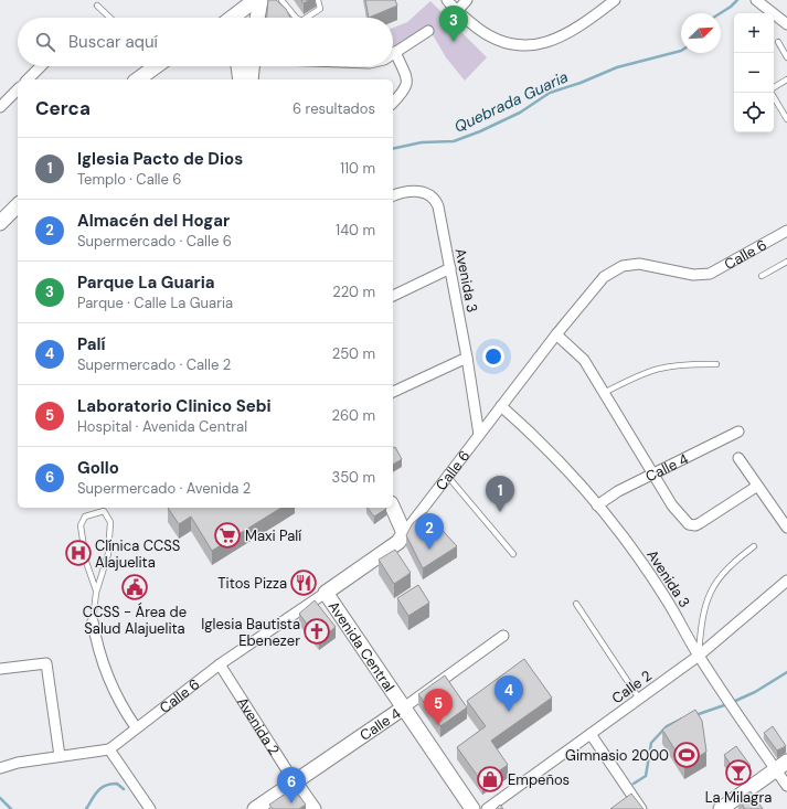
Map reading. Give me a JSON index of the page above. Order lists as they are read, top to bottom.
{
  "streets": {
    "street": [
      "Calle 6",
      "Avenida 3",
      "Calle 4",
      "Avenida Central",
      "Calle 2",
      "Avenida 2"
    ]
  },
  "crossings": [
    ["Calle 6", "Avenida 3"],
    ["Calle 6", "Avenida Central"],
    ["Calle 6", "Avenida 2"],
    ["Avenida 3", "Calle 4"],
    ["Avenida 3", "Calle 2"],
    ["Calle 4", "Avenida Central"],
    ["Calle 4", "Avenida 2"]
  ],
  "water": ["Quebrada Guaria"],
  "places": {
    "supermarket": ["Maxi Palí"],
    "hospital": ["Clínica CCSS Alajuelita"],
    "restaurant": ["Titos Pizza"],
    "public building": ["CCSS - Área de Salud Alajuelita"],
    "church": ["Iglesia Bautista Ebenezer"],
    "sports": ["Gimnasio 2000"],
    "bar": ["La Milagra"],
    "shop": ["Empeños"]
  },
  "north": "top right",
  "page": {
    "pins": [
      "3",
      "1",
      "2",
      "4",
      "5",
      "6"
    ],
    "map_buttons": ["+", "−"],
    "search": "Buscar aquí",
    "heading": ["Cerca", "6 resultados"],
    "list": [
      {
        "mark": "1",
        "name": "Iglesia Pacto de Dios",
        "note": "Templo · Calle 6",
        "value": "110 m"
      },
      {
        "mark": "2",
        "name": "Almacén del Hogar",
        "note": "Supermercado · Calle 6",
        "value": "140 m"
      },
      {
        "mark": "3",
        "name": "Parque La Guaria",
        "note": "Parque · Calle La Guaria",
        "value": "220 m"
      },
      {
        "mark": "4",
        "name": "Palí",
        "note": "Supermercado · Calle 2",
        "value": "250 m"
      },
      {
        "mark": "5",
        "name": "Laboratorio Clinico Sebi",
        "note": "Hospital · Avenida Central",
        "value": "260 m"
      },
      {
        "mark": "6",
        "name": "Gollo",
        "note": "Supermercado · Avenida 2",
        "value": "350 m"
      }
    ]
  }
}
